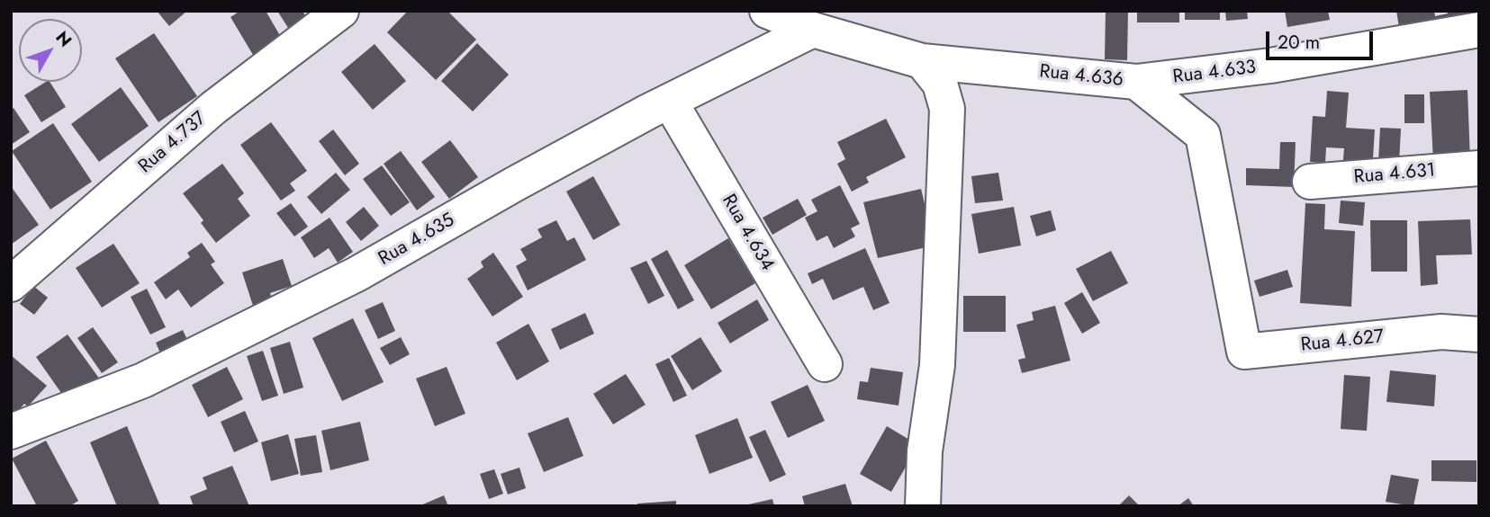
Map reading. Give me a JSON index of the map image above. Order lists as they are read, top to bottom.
{
  "streets": {
    "street": [
      "Rua 4.633",
      "Rua 4.636",
      "Rua 4.737",
      "Rua 4.631",
      "Rua 4.634",
      "Rua 4.635",
      "Rua 4.627"
    ]
  },
  "crossings": [
    ["Rua 4.633", "Rua 4.636"],
    ["Rua 4.636", "Rua 4.635"],
    ["Rua 4.636", "Rua 4.627"],
    ["Rua 4.634", "Rua 4.635"]
  ],
  "scale_bar": "20 m",
  "north": "top right"
}
